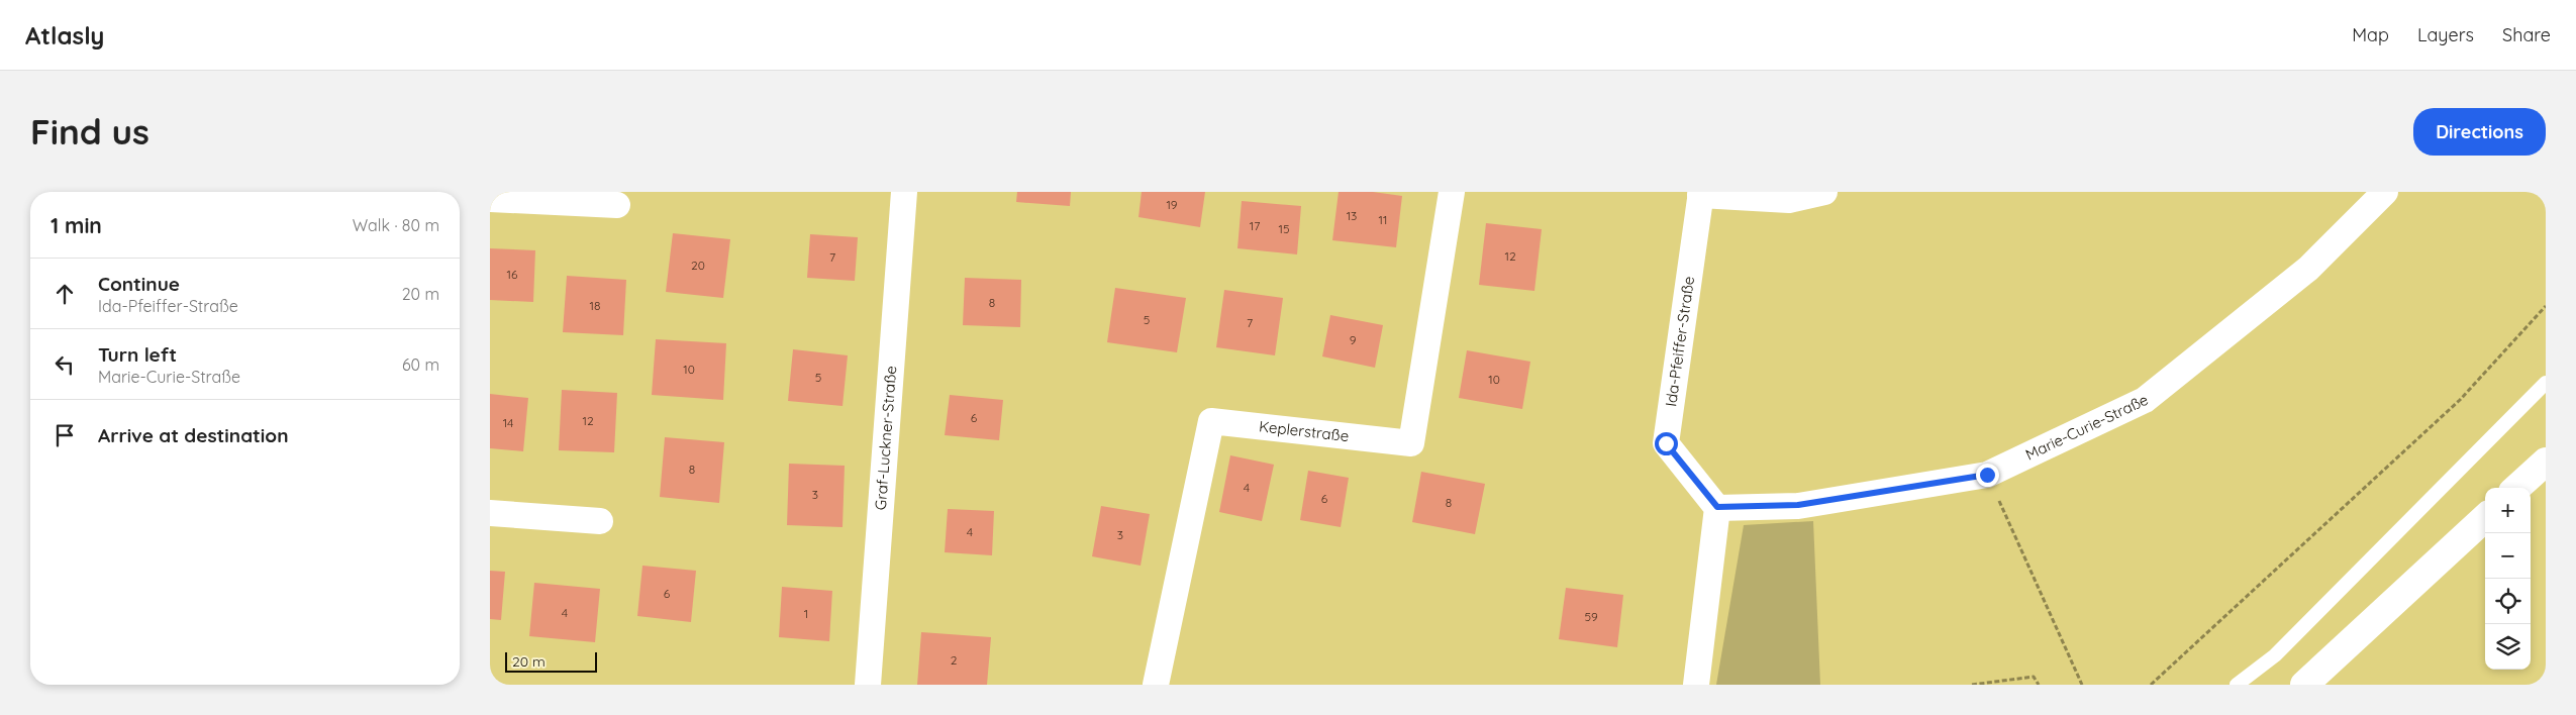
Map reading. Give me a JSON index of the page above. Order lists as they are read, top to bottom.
{
  "streets": {
    "street": [
      "Ida-Pfeiffer-Straße",
      "Marie-Curie-Straße",
      "Keplerstraße",
      "Graf-Luckner-Straße"
    ]
  },
  "crossings": [
    ["Ida-Pfeiffer-Straße", "Marie-Curie-Straße"]
  ],
  "house_numbers": [
    "19",
    "13",
    "11",
    "17",
    "15",
    "12",
    "7",
    "20",
    "16",
    "8",
    "18",
    "5",
    "7",
    "9",
    "10",
    "5",
    "10",
    "6",
    "12",
    "14",
    "8",
    "4",
    "3",
    "6",
    "8",
    "4",
    "3",
    "6",
    "4",
    "1",
    "59",
    "2"
  ],
  "scale_bar": "20 m",
  "page": {
    "header": "Atlasly",
    "nav": ["Map", "Layers", "Share"],
    "buttons": "Directions",
    "title": "Find us",
    "heading": ["1 min", "Walk · 80 m"],
    "list": [
      ["Continue", "Ida-Pfeiffer-Straße", "20 m"],
      ["Turn left", "Marie-Curie-Straße", "60 m"],
      "Arrive at destination"
    ],
    "map_buttons": ["+", "−"],
    "scale": "20 m"
  }
}
